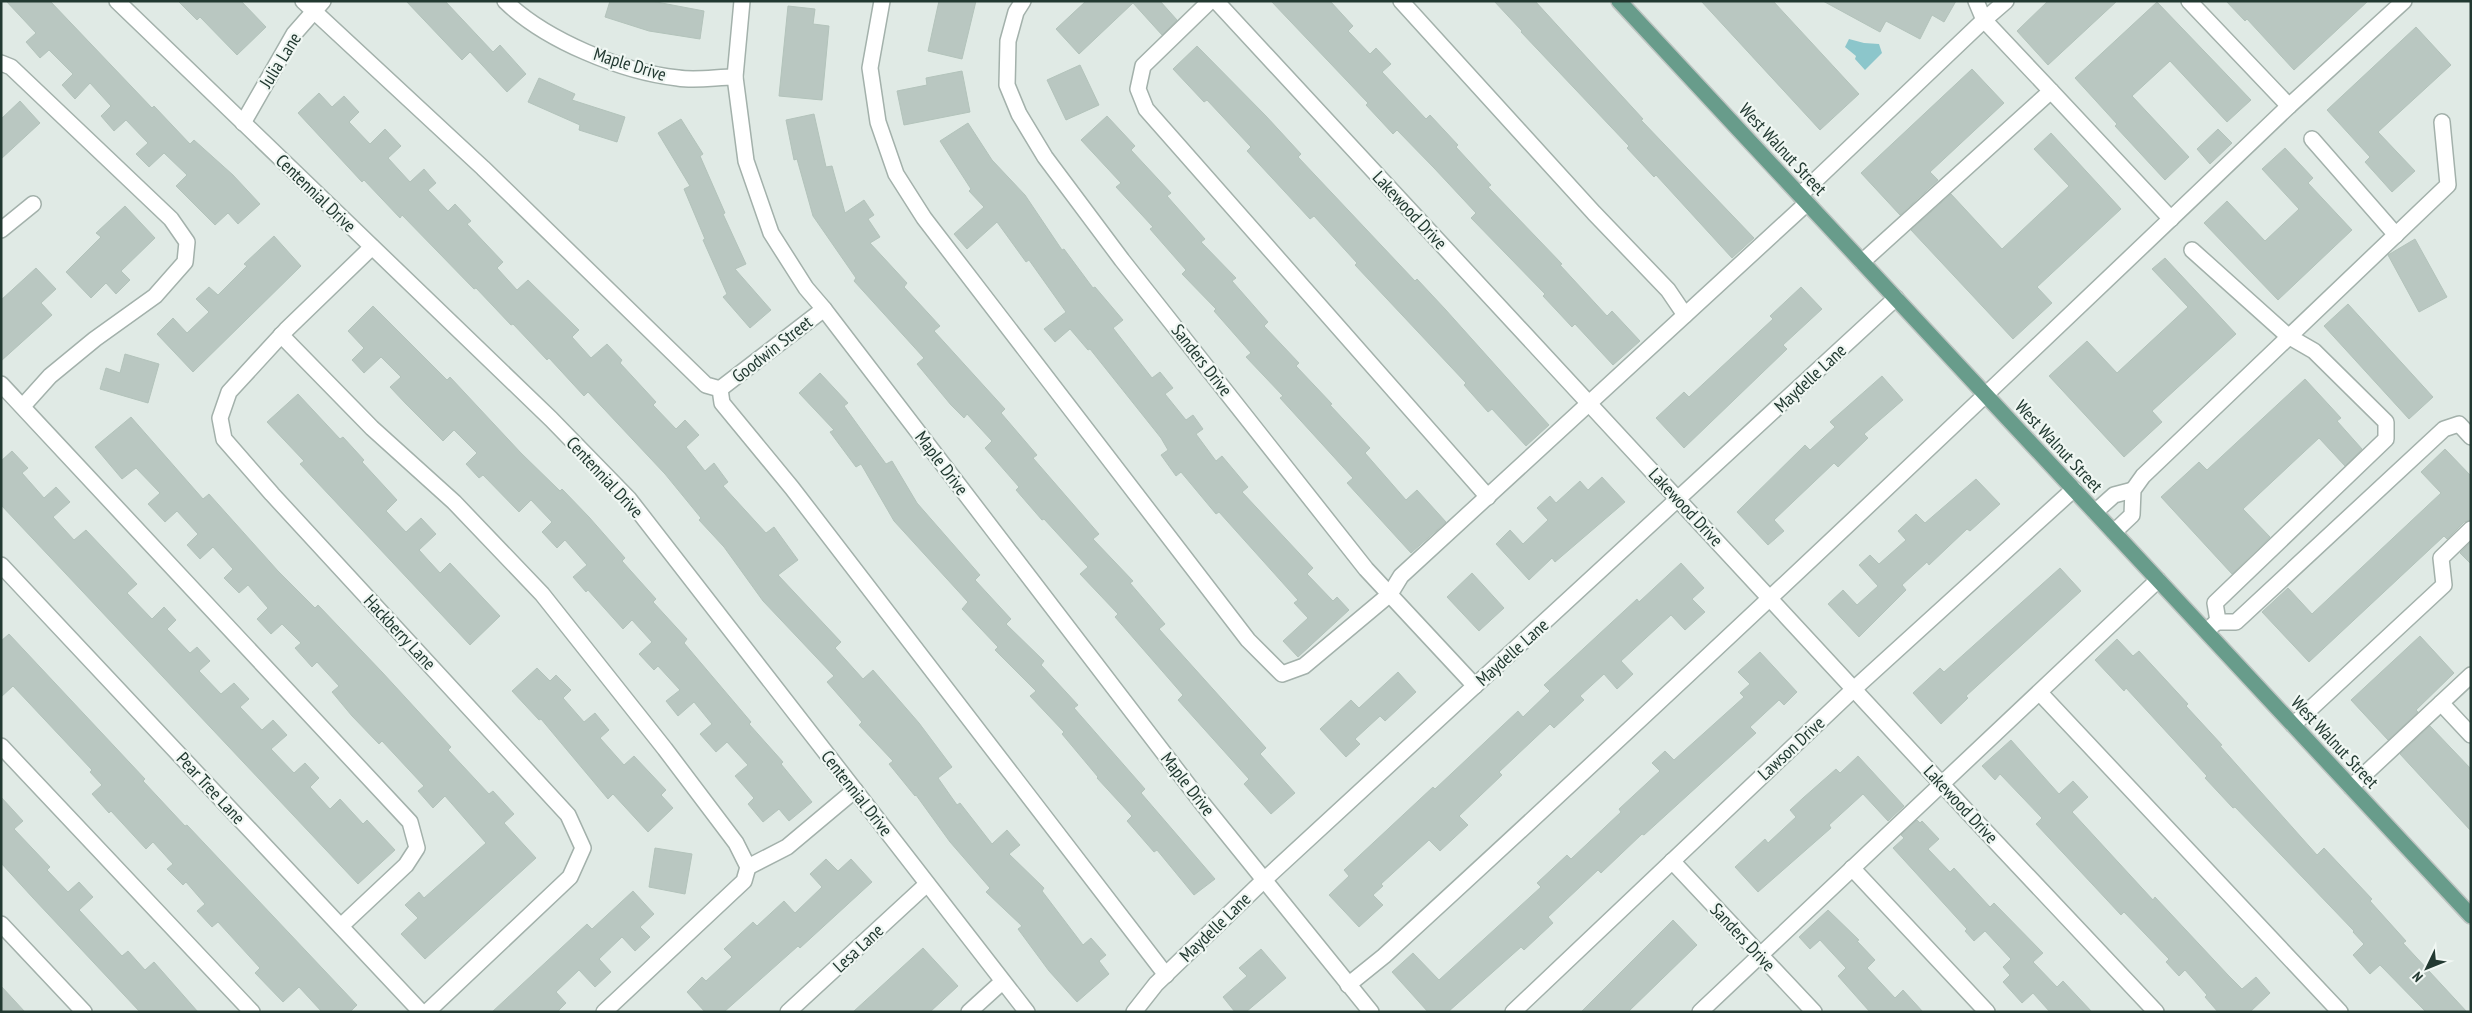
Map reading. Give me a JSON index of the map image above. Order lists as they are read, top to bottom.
{
  "streets": {
    "main road": ["West Walnut Street"],
    "street": [
      "Julia Lane",
      "Maple Drive",
      "Centennial Drive",
      "Lakewood Drive",
      "Goodwin Street",
      "Sanders Drive",
      "Maydelle Lane",
      "Hackberry Lane",
      "Lawson Drive",
      "Pear Tree Lane",
      "Lesa Lane"
    ]
  },
  "crossings": [
    ["Julia Lane", "Centennial Drive"],
    ["Maple Drive", "Goodwin Street"],
    ["Maple Drive", "Maydelle Lane"],
    ["West Walnut Street", "Maydelle Lane"],
    ["West Walnut Street", "Lawson Drive"],
    ["Centennial Drive", "Hackberry Lane"],
    ["Centennial Drive", "Lesa Lane"],
    ["Lakewood Drive", "Maydelle Lane"],
    ["Lakewood Drive", "Lawson Drive"],
    ["Sanders Drive", "Maydelle Lane"],
    ["Sanders Drive", "Lawson Drive"]
  ],
  "north": "bottom left"
}
